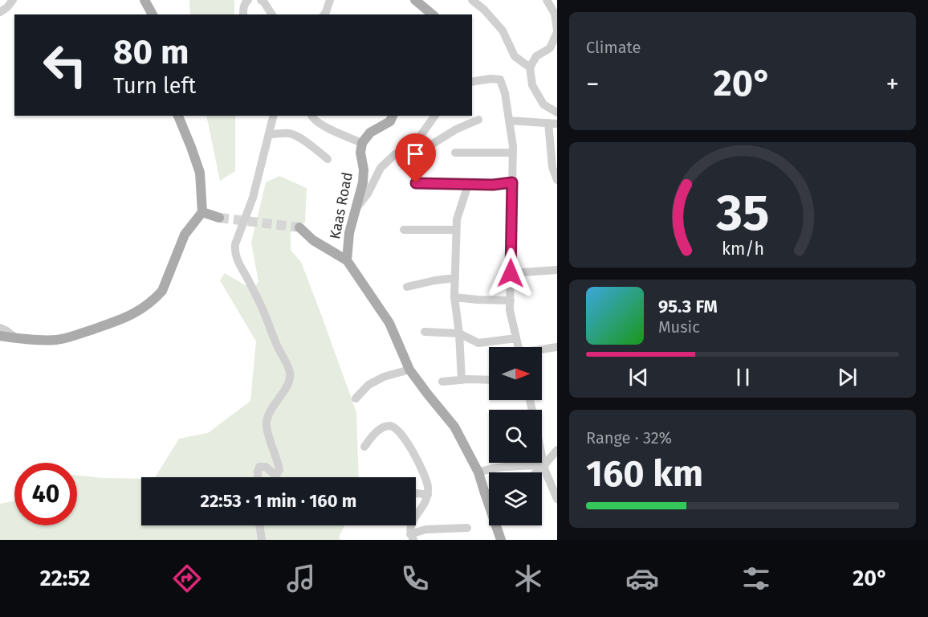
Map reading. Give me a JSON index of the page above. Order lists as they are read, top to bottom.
{
  "streets": {
    "main road": ["Kaas Road"]
  },
  "north": "right",
  "page": {
    "tile": [
      "Climate",
      ["Range · 32%", "160 km"]
    ],
    "turn": ["80 m", "Turn left"],
    "heat": ["−", "20°", "+"],
    "song": ["95.3 FM", "Music"],
    "limit": "40",
    "trip": "22:53 · 1 min · 160 m",
    "tabs": ["22:52", "20°"],
    "gauge": ["35", "km/h"]
  }
}
